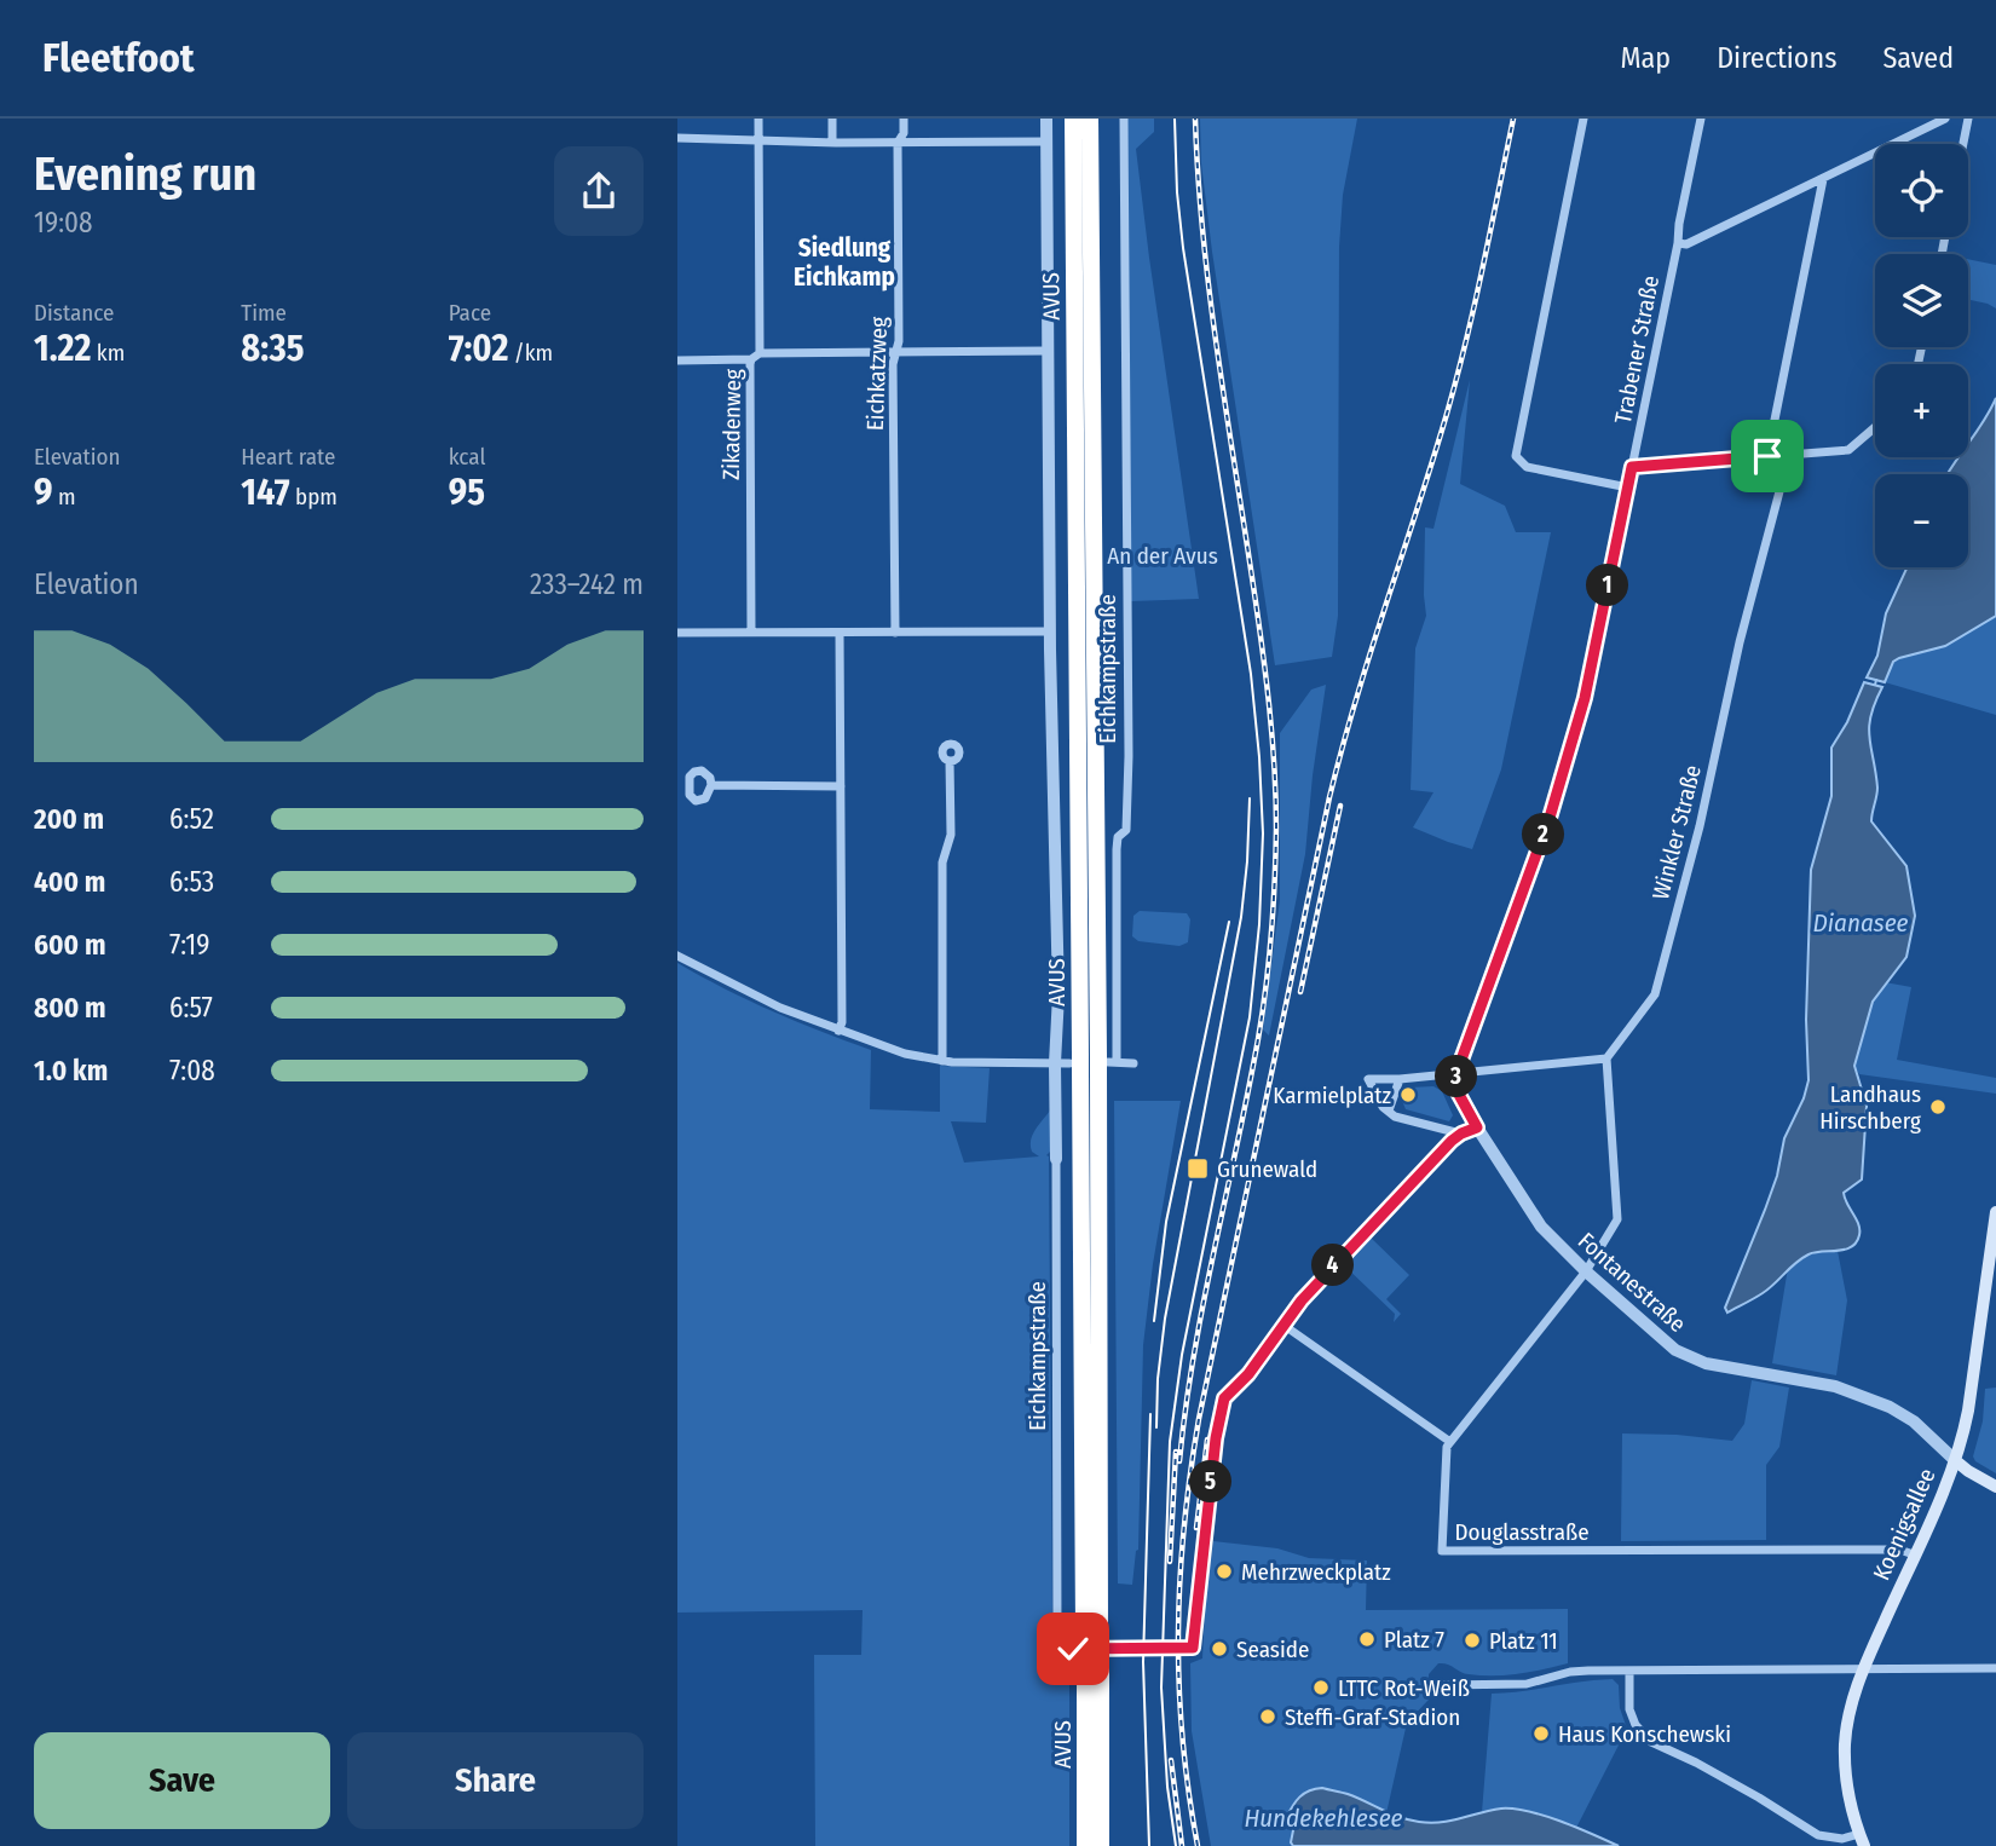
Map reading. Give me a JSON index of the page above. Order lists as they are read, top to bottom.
{
  "streets": {
    "highway": ["AVUS"],
    "main road": ["Koenigsallee"],
    "street": [
      "Trabener Straße",
      "Eichkatzweg",
      "Zikadenweg",
      "Eichkampstraße",
      "Winkler Straße",
      "Fontanestraße",
      "Douglasstraße"
    ]
  },
  "crossings": [
    ["AVUS", "Eichkampstraße"],
    ["Trabener Straße", "Fontanestraße"],
    ["Fontanestraße", "Koenigsallee"],
    ["Koenigsallee", "Douglasstraße"]
  ],
  "districts": ["Siedlung Eichkamp"],
  "water": ["Dianasee", "Hundekehlesee"],
  "parks": ["An der Avus"],
  "places": {
    "other": [
      "Karmielplatz",
      "Landhaus Hirschberg",
      "Mehrzweckplatz",
      "Platz 7",
      "Platz 11",
      "Seaside",
      "LTTC Rot-Weiß",
      "Steffi-Graf-Stadion",
      "Haus Konschewski"
    ],
    "transit": ["Grunewald"]
  },
  "page": {
    "header": "Fleetfoot",
    "nav": ["Map", "Directions", "Saved"],
    "heading": ["Evening run", "19:08"],
    "map_buttons": ["+", "−"],
    "stats": [
      ["Distance", "1.22 km"],
      ["Time", "8:35"],
      ["Pace", "7:02 /km"],
      ["Elevation", "9 m"],
      ["Heart rate", "147 bpm"],
      ["kcal", "95"]
    ],
    "chart": ["Elevation", "233–242 m"],
    "pins": [
      "1",
      "2",
      "3",
      "4",
      "5"
    ],
    "list": [
      {
        "name": "200 m",
        "note": "6:52"
      },
      {
        "name": "400 m",
        "note": "6:53"
      },
      {
        "name": "600 m",
        "note": "7:19"
      },
      {
        "name": "800 m",
        "note": "6:57"
      },
      {
        "name": "1.0 km",
        "note": "7:08"
      }
    ],
    "buttons": ["Save", "Share"]
  }
}
